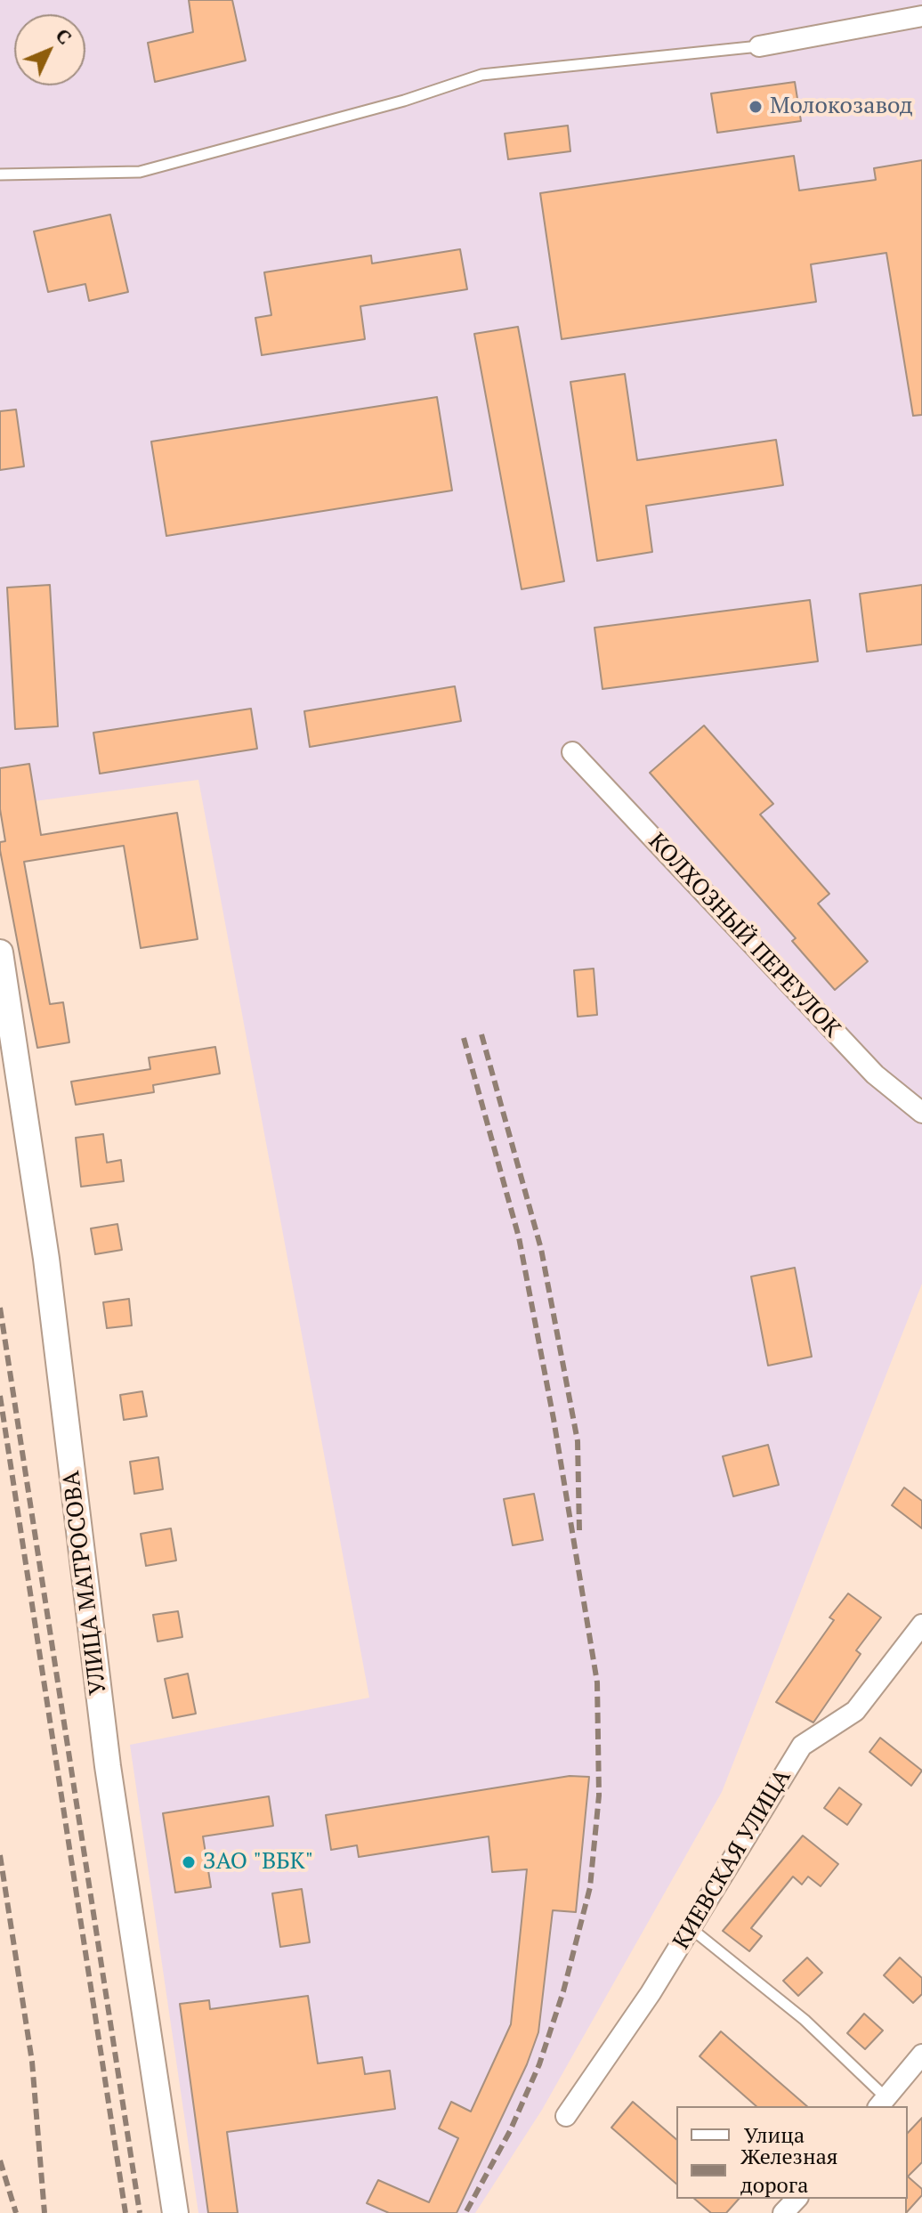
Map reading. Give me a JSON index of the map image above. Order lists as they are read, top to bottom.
{
  "streets": {
    "street": ["КОЛХОЗНЫЙ ПЕРЕУЛОК", "УЛИЦА МАТРОСОВА", "КИЕВСКАЯ УЛИЦА"]
  },
  "places": ["Молокозавод", "ЗАО \"ВБК\""],
  "legend": ["Улица", "Железная дорога"],
  "north": "top right"
}
